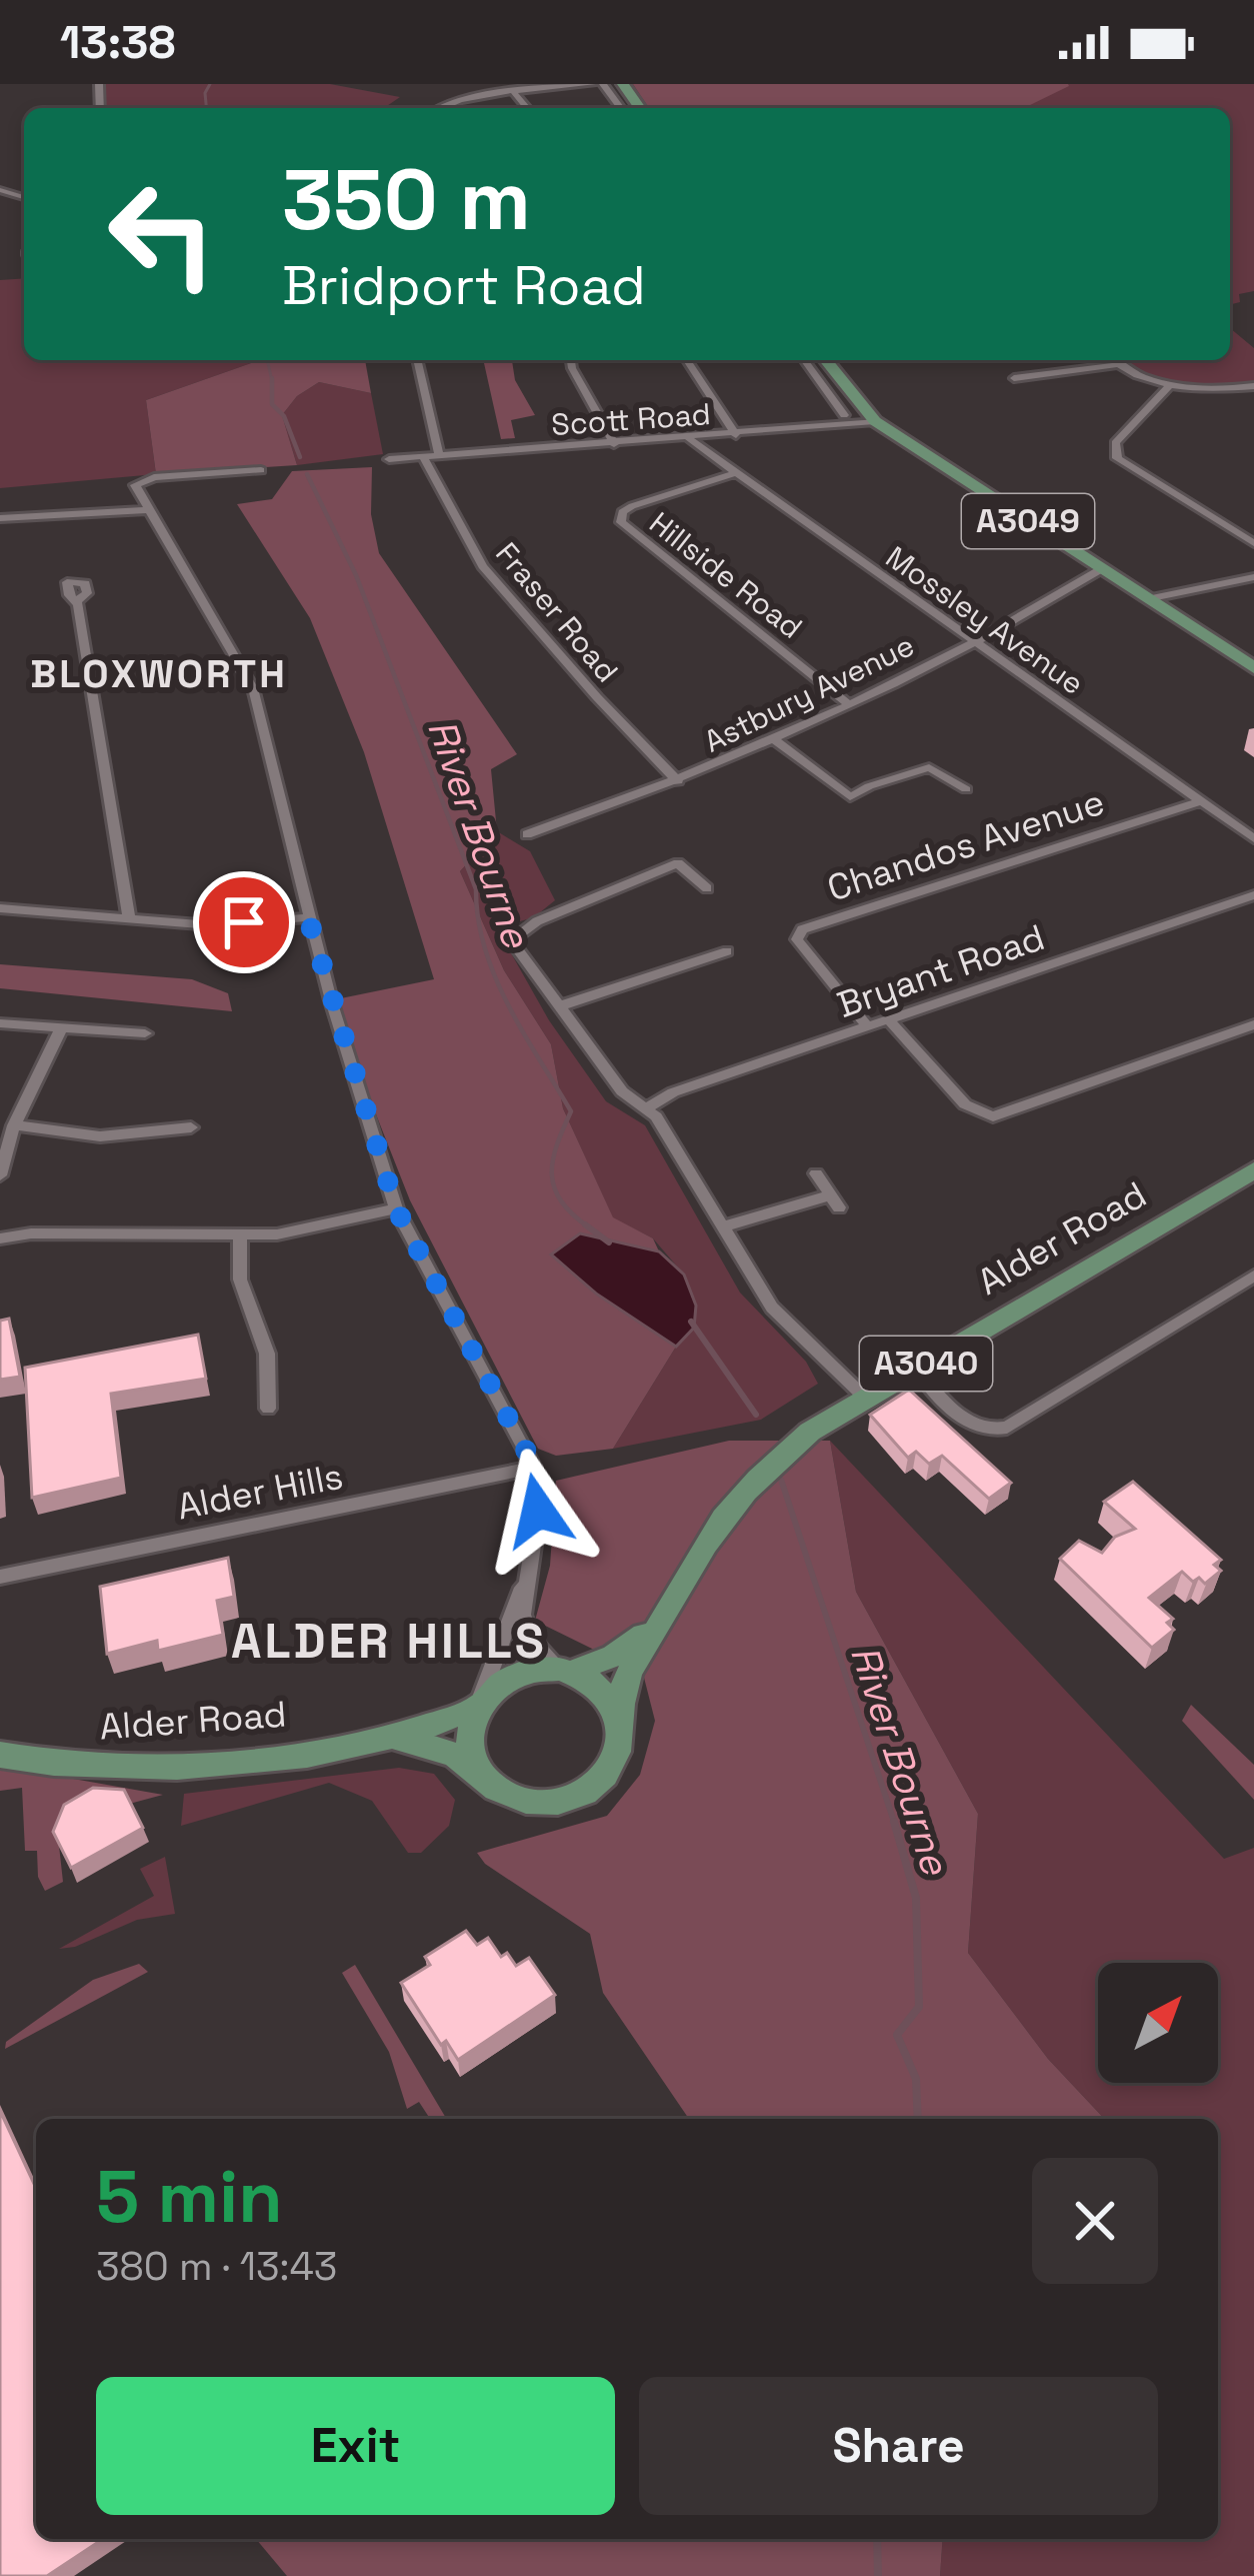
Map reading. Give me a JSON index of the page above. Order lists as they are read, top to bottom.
{
  "streets": {
    "main road": ["A3049", "Alder Road", "A3040"],
    "street": [
      "Scott Road",
      "Hillside Road",
      "Fraser Road",
      "Mossley Avenue",
      "Astbury Avenue",
      "Chandos Avenue",
      "Bryant Road",
      "Alder Hills"
    ]
  },
  "crossings": [
    ["Scott Road", "A3049"],
    ["Scott Road", "Fraser Road"],
    ["Scott Road", "Mossley Avenue"],
    ["A3049", "Astbury Avenue"],
    ["Hillside Road", "Mossley Avenue"],
    ["Hillside Road", "Astbury Avenue"],
    ["Fraser Road", "Astbury Avenue"],
    ["Mossley Avenue", "Astbury Avenue"],
    ["Mossley Avenue", "Chandos Avenue"],
    ["Chandos Avenue", "Bryant Road"],
    ["Alder Road", "A3040"]
  ],
  "districts": ["BLOXWORTH", "ALDER HILLS"],
  "water": ["River Bourne"],
  "north": "top right",
  "page": {
    "status": "13:38",
    "turn": ["350 m", "Bridport Road"],
    "heading": ["5 min", "380 m · 13:43"],
    "buttons": ["Exit", "Share"]
  }
}
